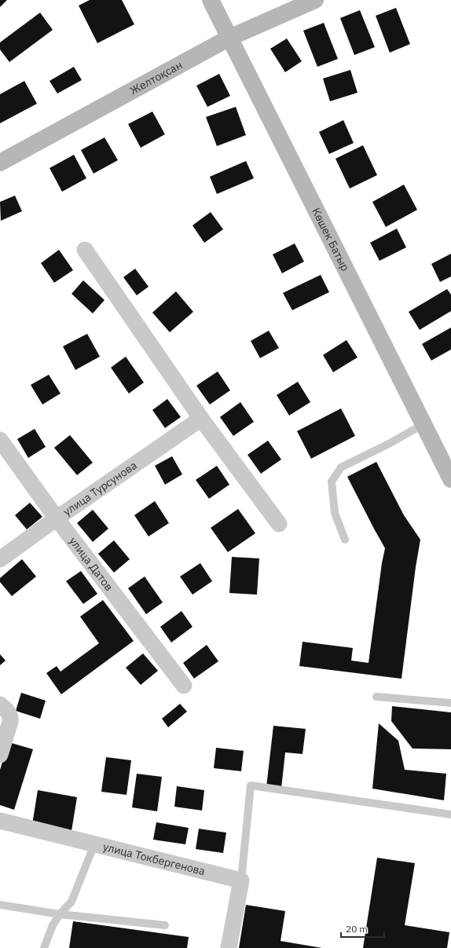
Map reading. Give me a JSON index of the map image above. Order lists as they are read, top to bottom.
{
  "streets": {
    "street": [
      "Желтоқсан",
      "Көшек Батыр",
      "улица Турсунова",
      "улица Датов",
      "улица Токбергенова"
    ]
  },
  "crossings": [
    ["Желтоқсан", "Көшек Батыр"],
    ["улица Турсунова", "улица Датов"]
  ],
  "scale_bar": "20 m"
}
